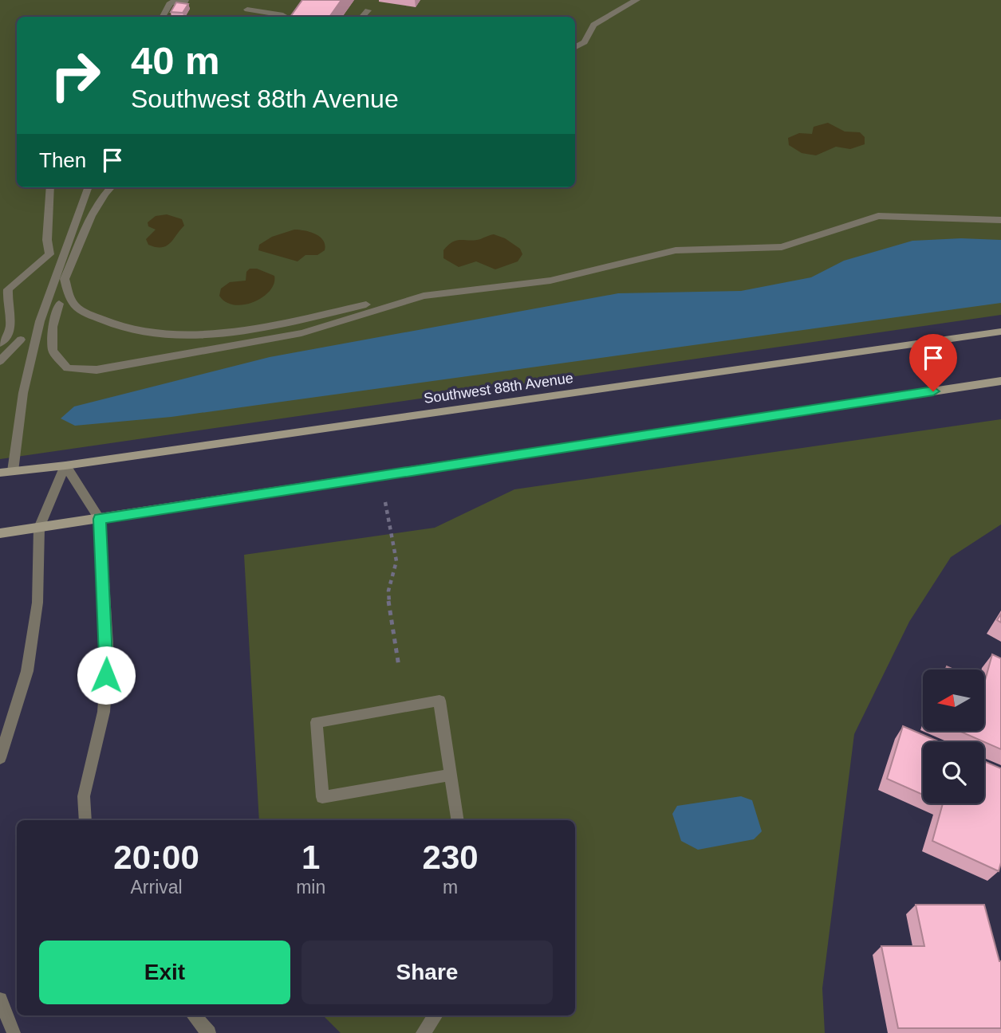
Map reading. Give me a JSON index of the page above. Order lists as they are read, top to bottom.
{
  "streets": {
    "main road": ["Southwest 88th Avenue"]
  },
  "north": "left",
  "page": {
    "turn": ["40 m", "Southwest 88th Avenue"],
    "then": "Then",
    "eta": [
      "20:00",
      "Arrival",
      "1",
      "min",
      "230",
      "m"
    ],
    "buttons": ["Exit", "Share"]
  }
}
